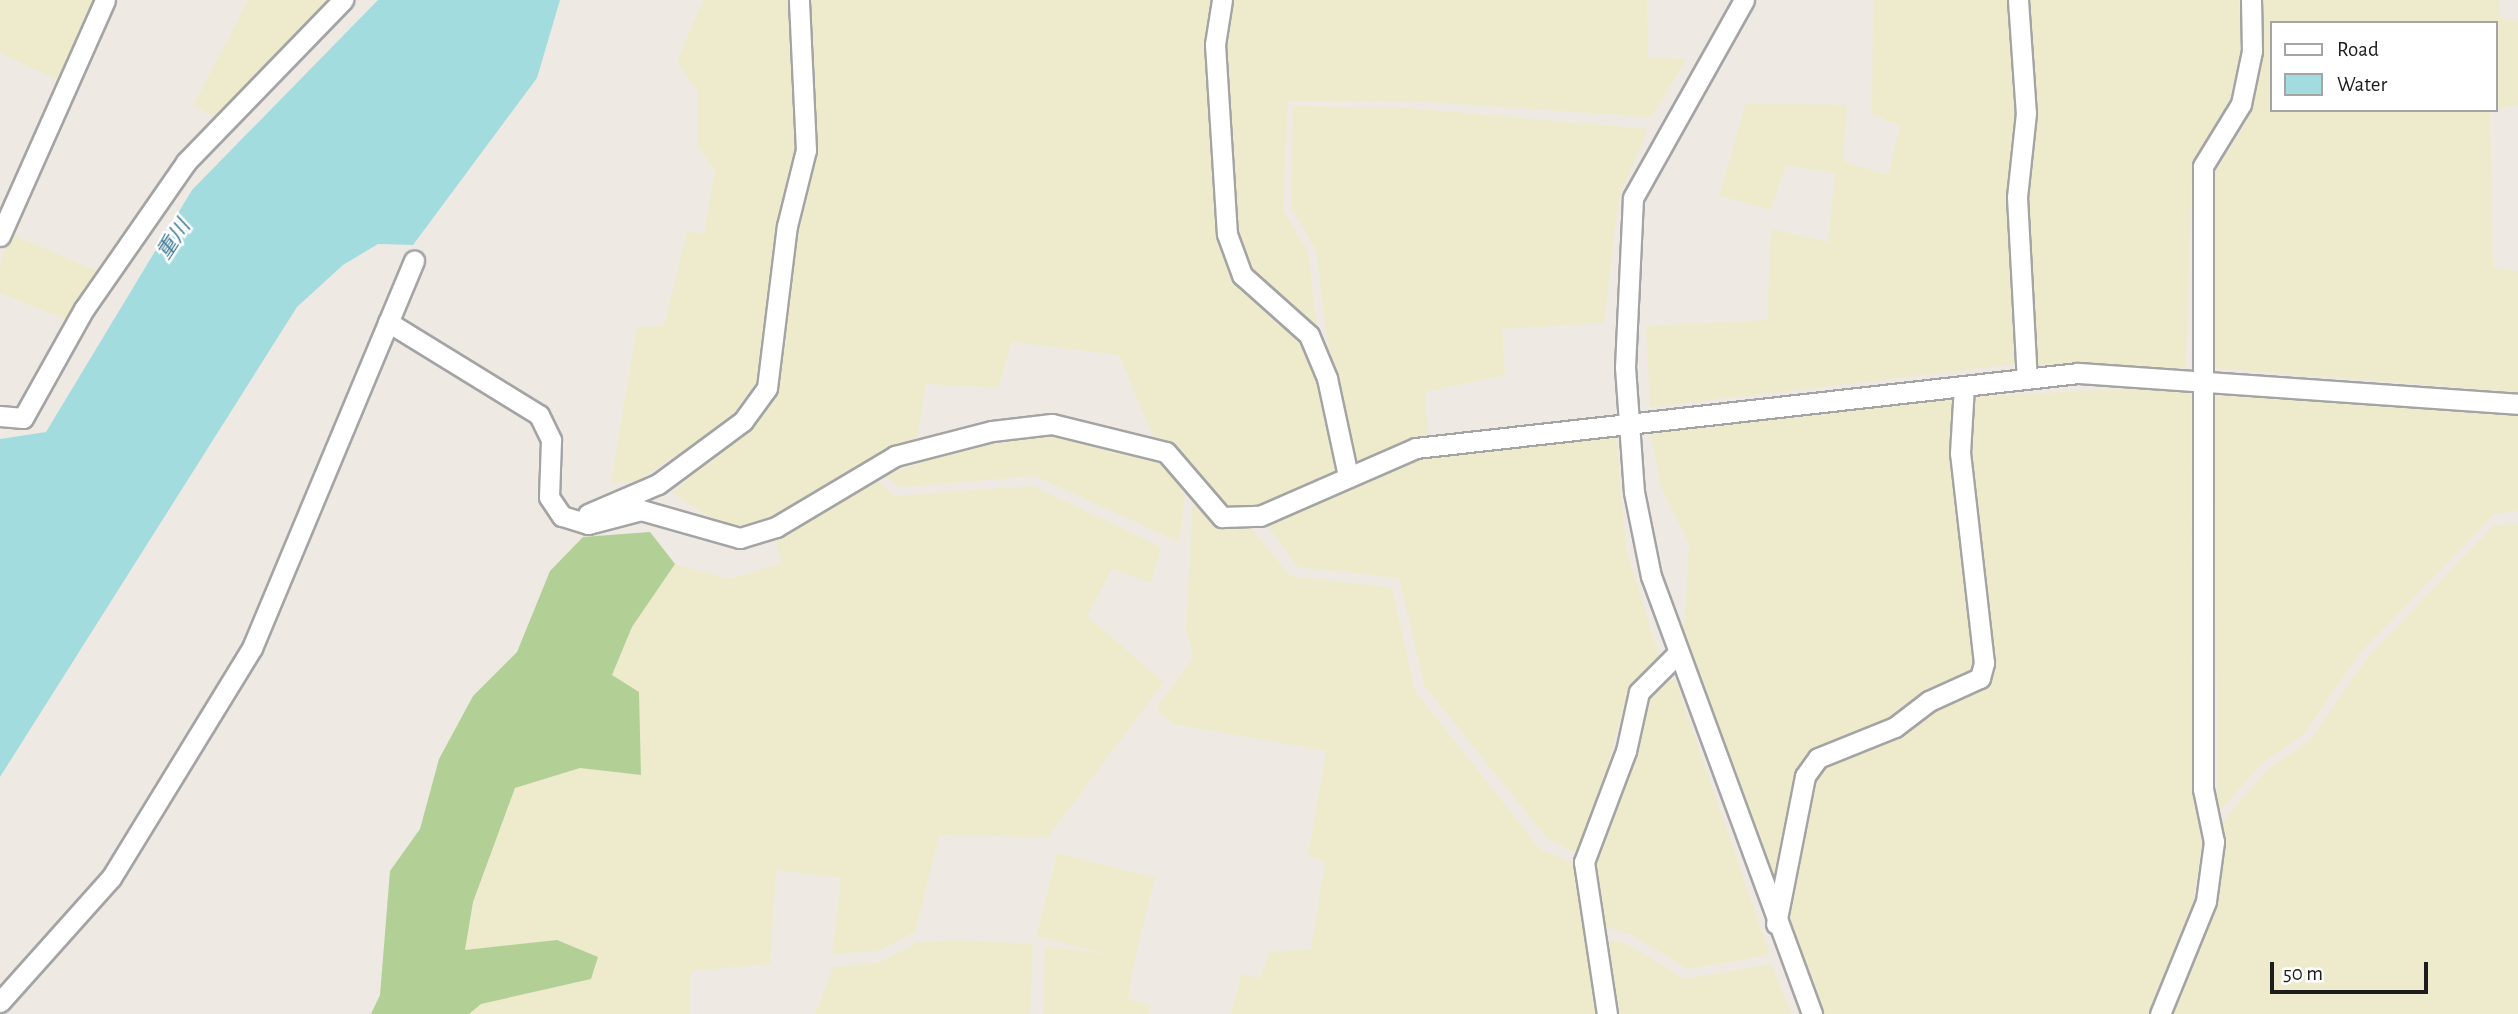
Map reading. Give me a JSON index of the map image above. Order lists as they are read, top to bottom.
{
  "water": ["重川"],
  "legend": ["Road", "Water"],
  "scale_bar": "50 m"
}
